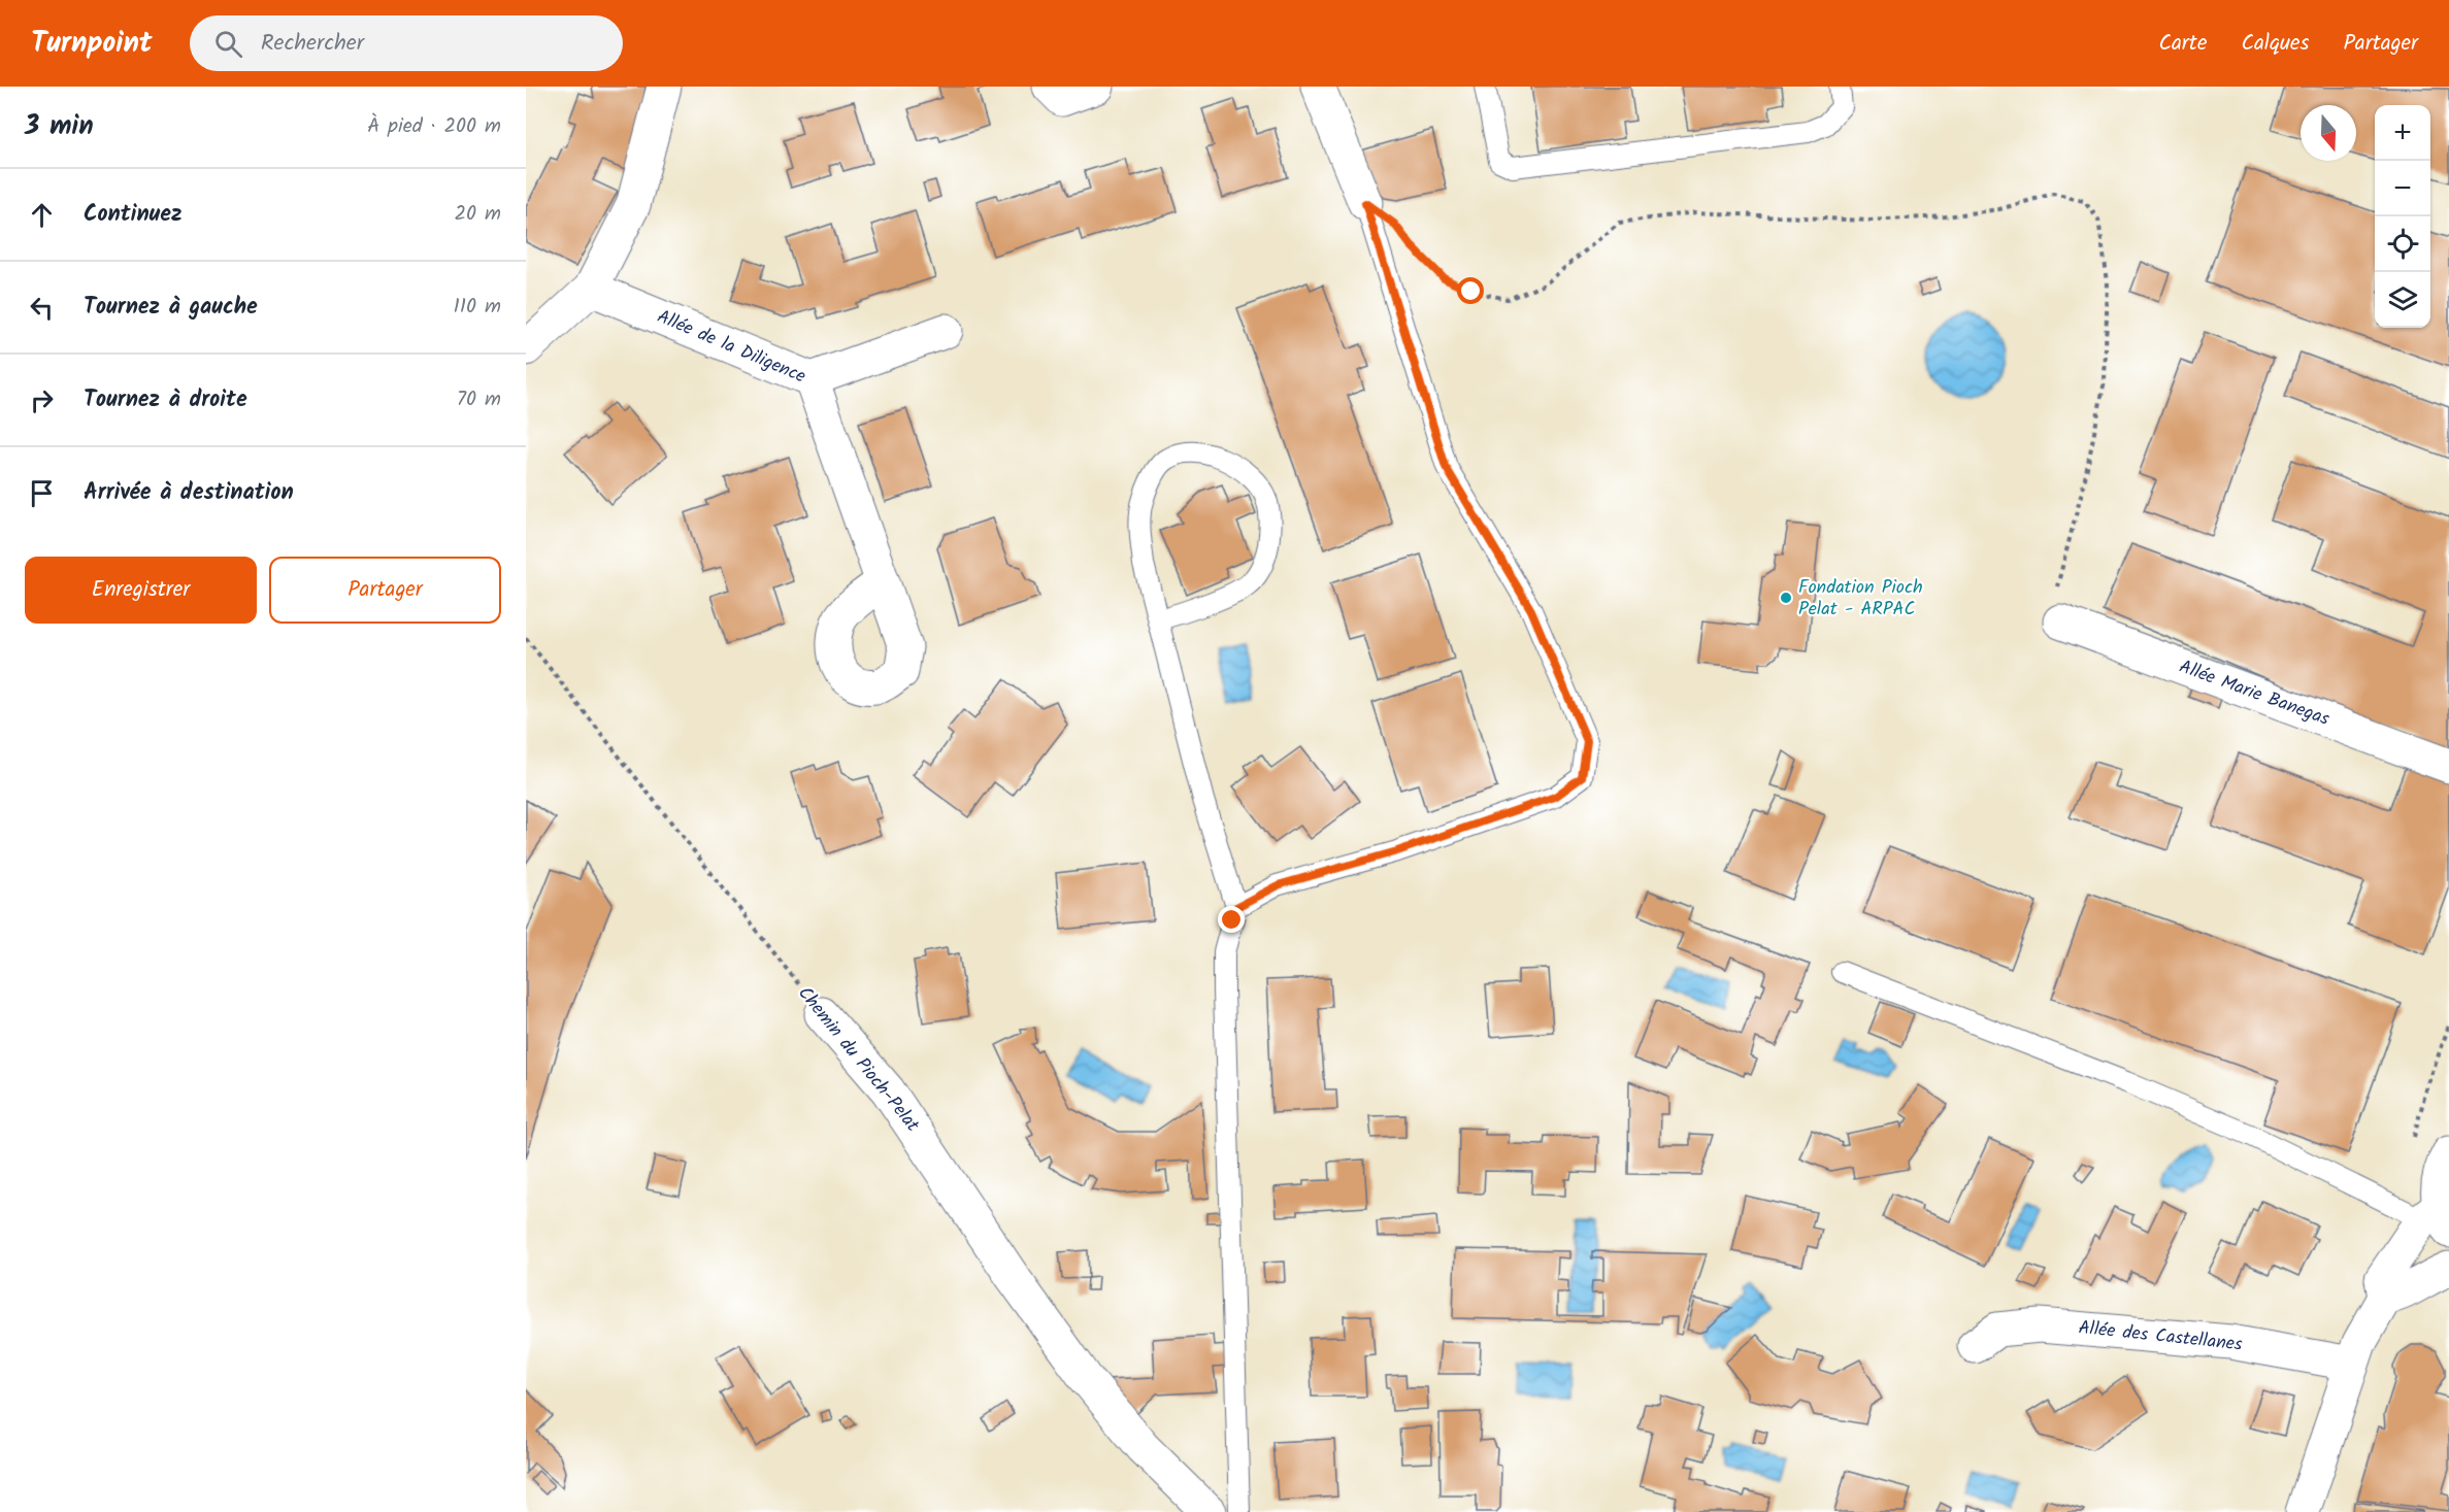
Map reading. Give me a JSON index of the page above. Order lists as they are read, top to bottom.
{
  "streets": {
    "street": [
      "Allée de la Diligence",
      "Allée Marie Banegas",
      "Chemin du Pioch-Pelat",
      "Allée des Castellanes"
    ]
  },
  "places": ["Fondation Pioch Pelat - ARPAC"],
  "north": "bottom",
  "page": {
    "header": "Turnpoint",
    "search": "Rechercher",
    "nav": ["Carte", "Calques", "Partager"],
    "heading": ["3 min", "À pied · 200 m"],
    "map_buttons": ["+", "−"],
    "list": [
      ["Continuez", "20 m"],
      ["Tournez à gauche", "110 m"],
      ["Tournez à droite", "70 m"],
      "Arrivée à destination"
    ],
    "buttons": ["Enregistrer", "Partager"]
  }
}
